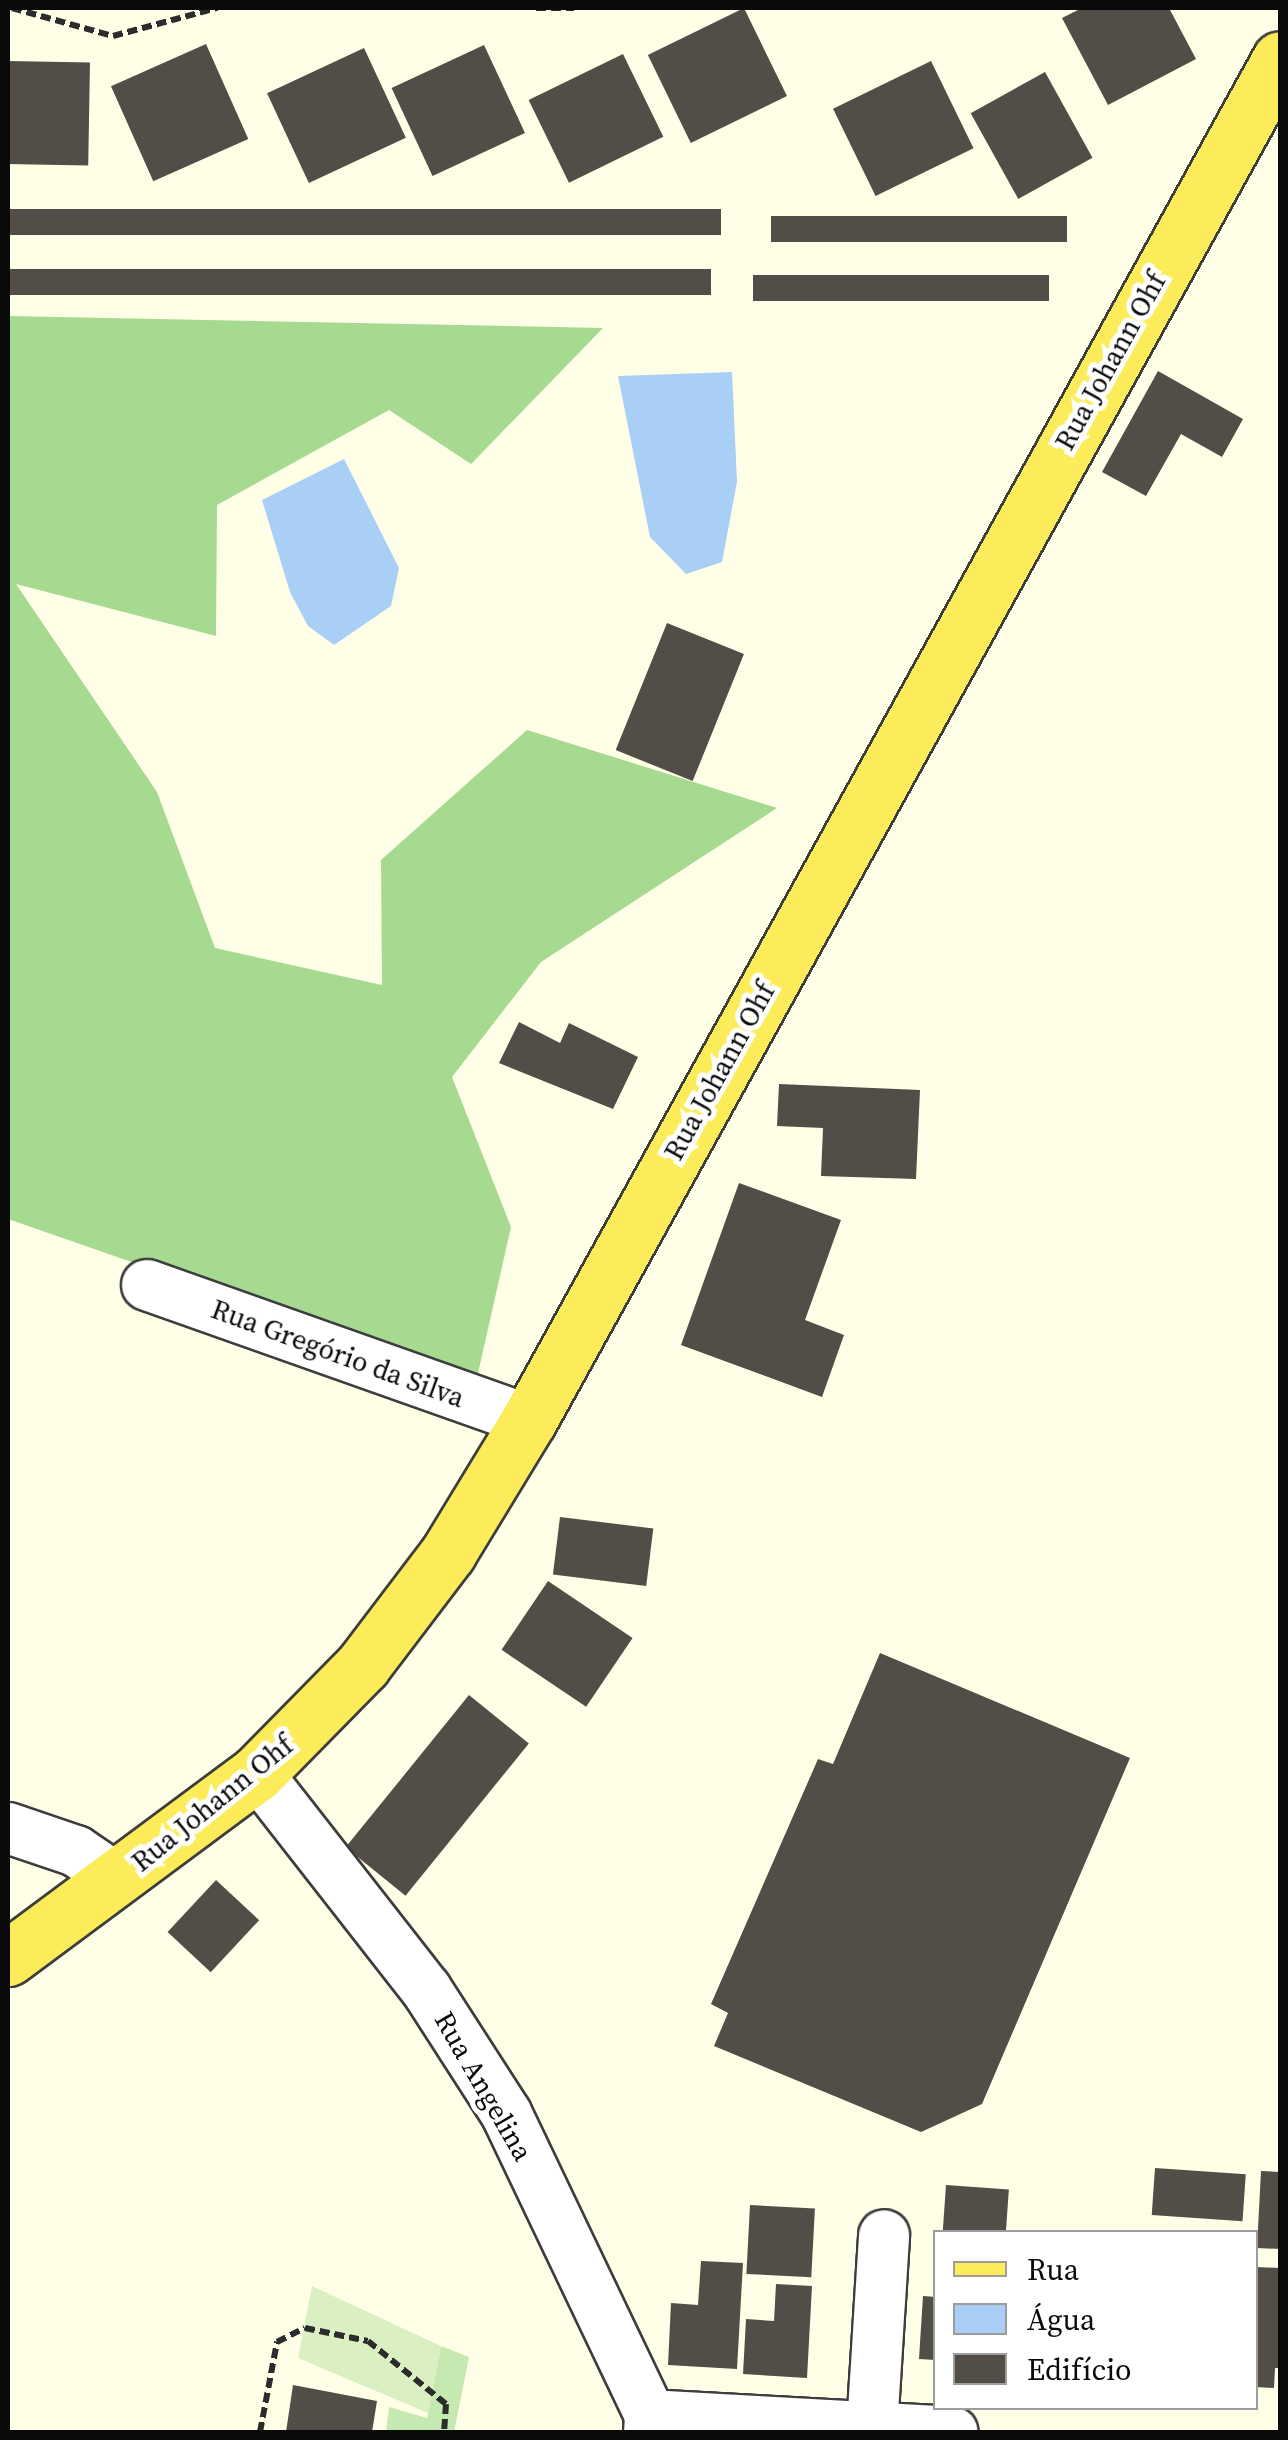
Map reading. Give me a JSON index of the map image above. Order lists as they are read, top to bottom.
{
  "streets": {
    "main road": ["Rua Johann Ohf"],
    "street": ["Rua Gregório da Silva", "Rua Angelina"]
  },
  "crossings": [
    ["Rua Johann Ohf", "Rua Gregório da Silva"],
    ["Rua Johann Ohf", "Rua Angelina"]
  ],
  "legend": ["Rua", "Água", "Edifício"]
}
